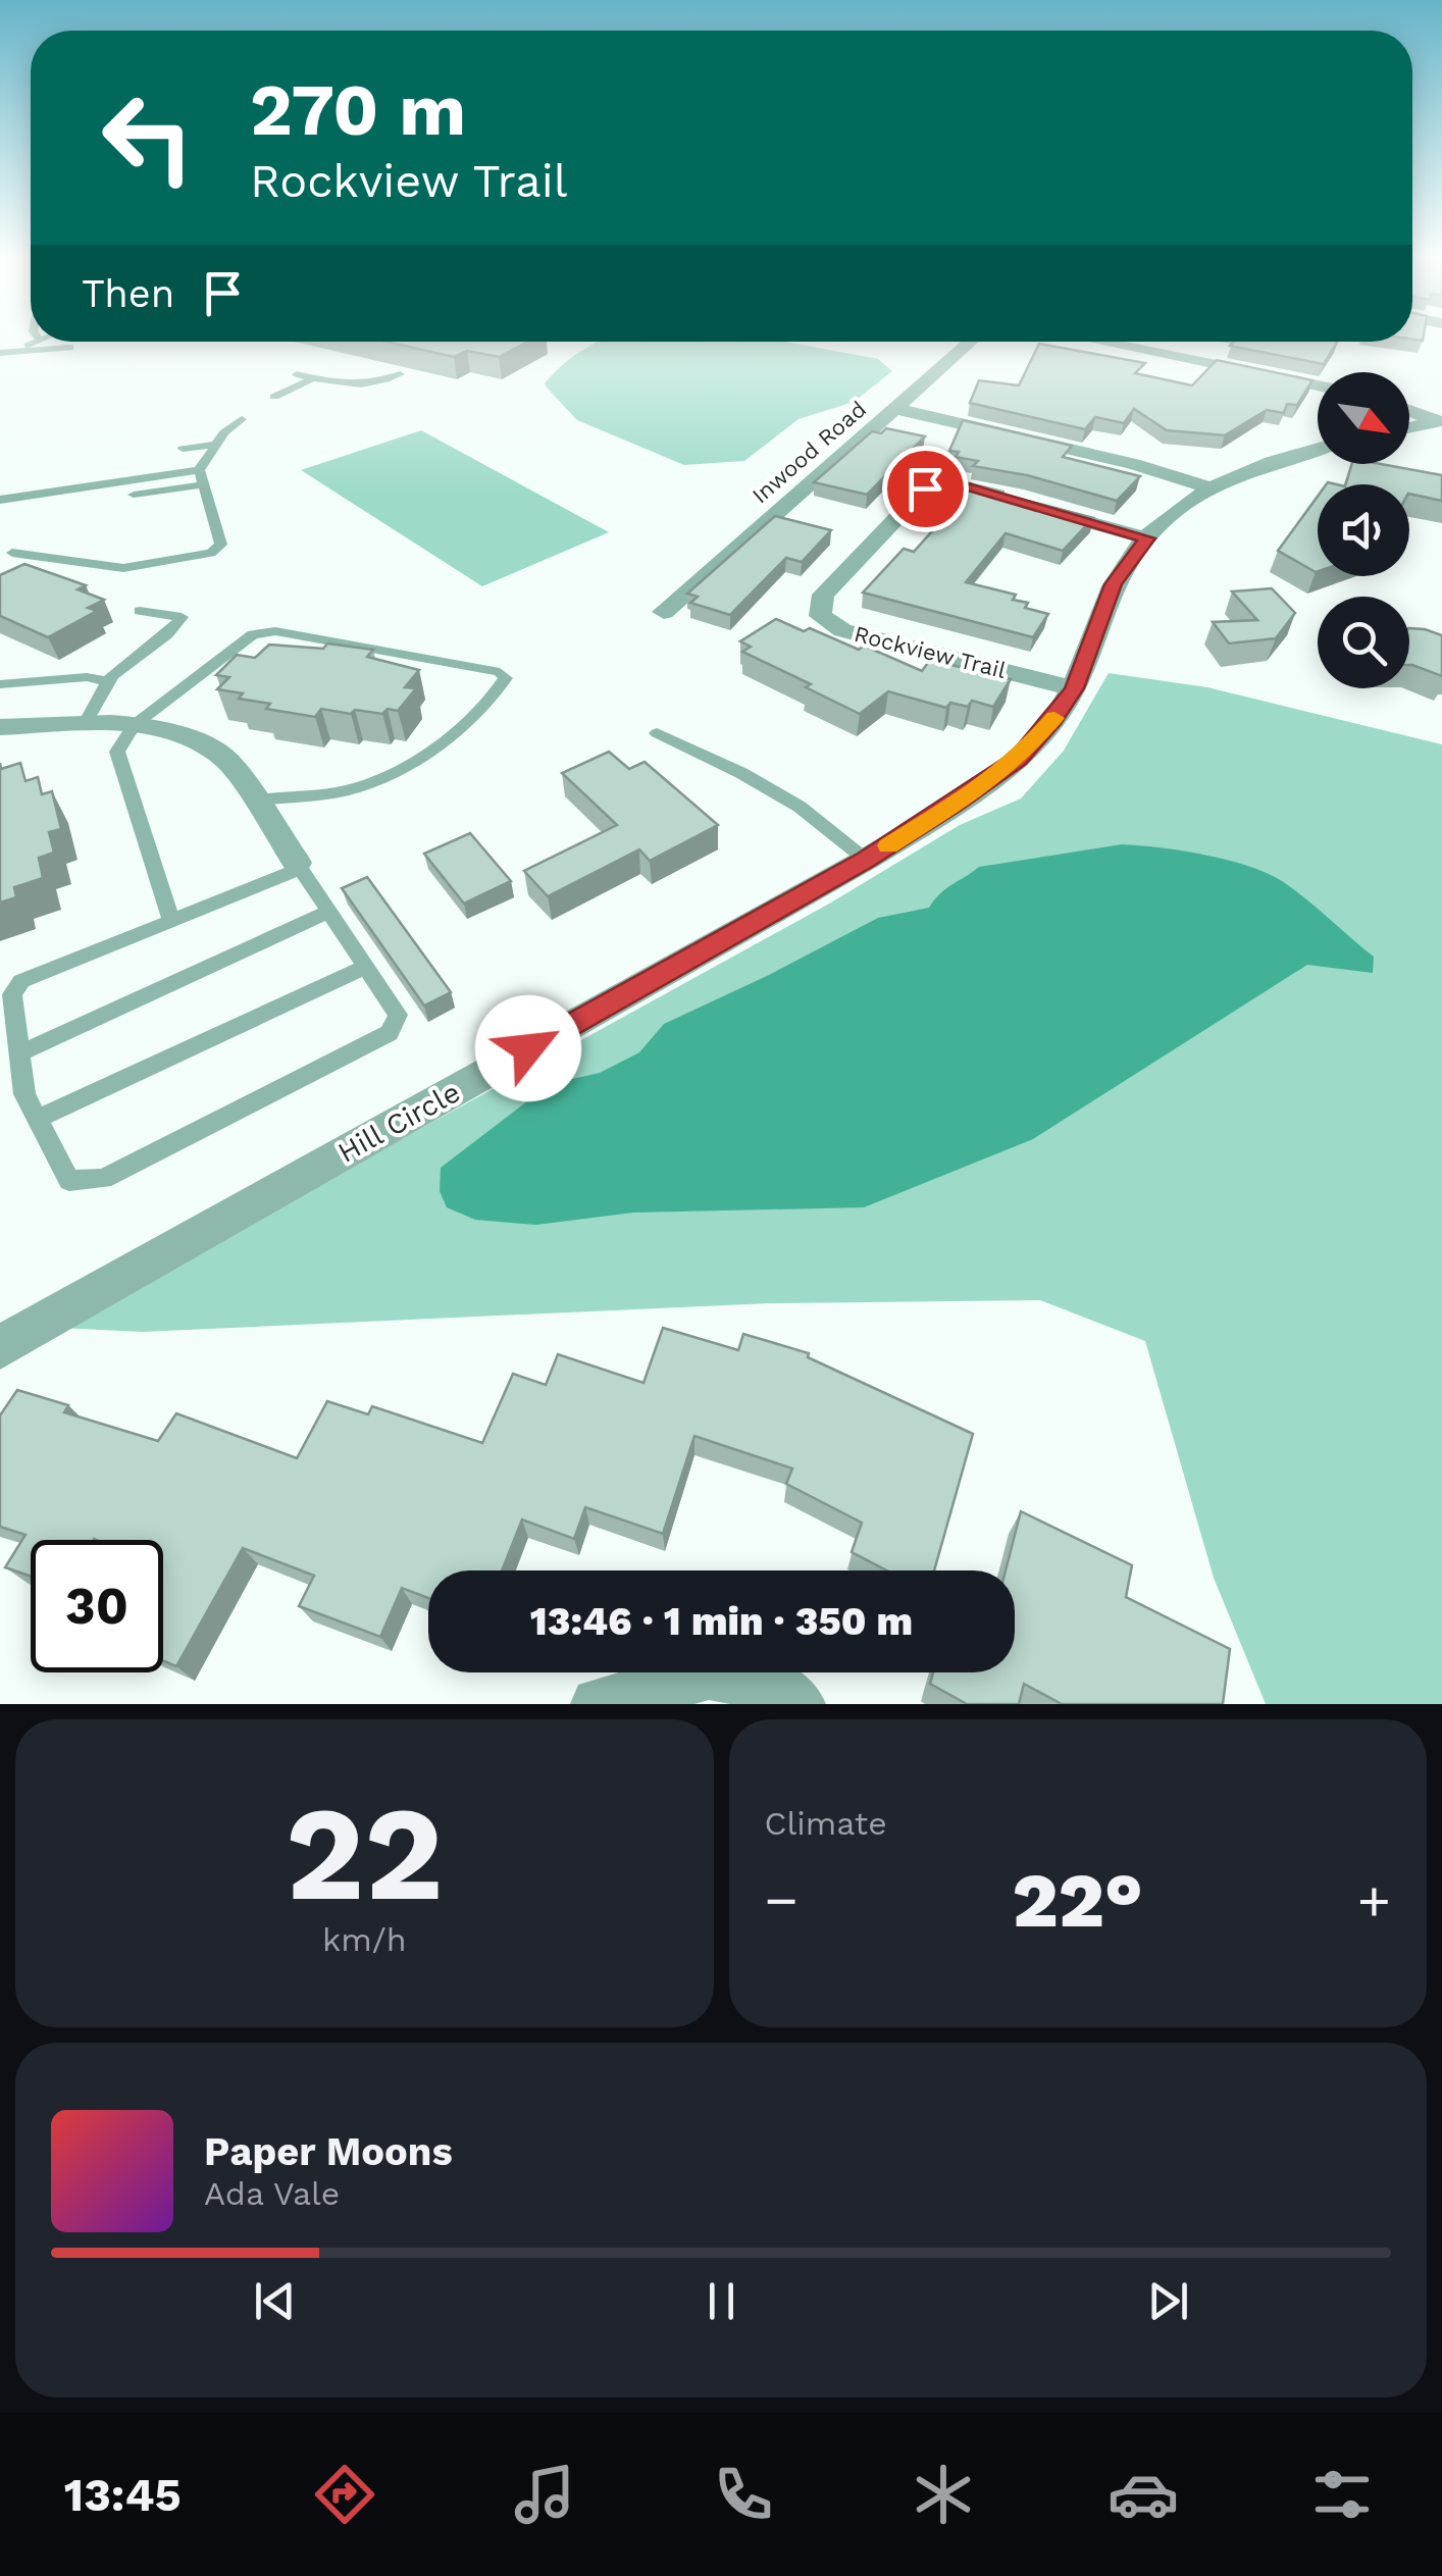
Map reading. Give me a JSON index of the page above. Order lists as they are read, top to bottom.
{
  "streets": {
    "street": ["Inwood Road", "Rockview Trail", "Hill Circle"]
  },
  "crossings": [
    ["Rockview Trail", "Hill Circle"]
  ],
  "north": "bottom right",
  "page": {
    "turn": ["270 m", "Rockview Trail"],
    "then": "Then",
    "limit": "30",
    "trip": "13:46 · 1 min · 350 m",
    "tile": [
      ["22", "km/h"],
      "Climate"
    ],
    "heat": ["−", "22°", "+"],
    "song": ["Paper Moons", "Ada Vale"],
    "tabs": "13:45"
  }
}
